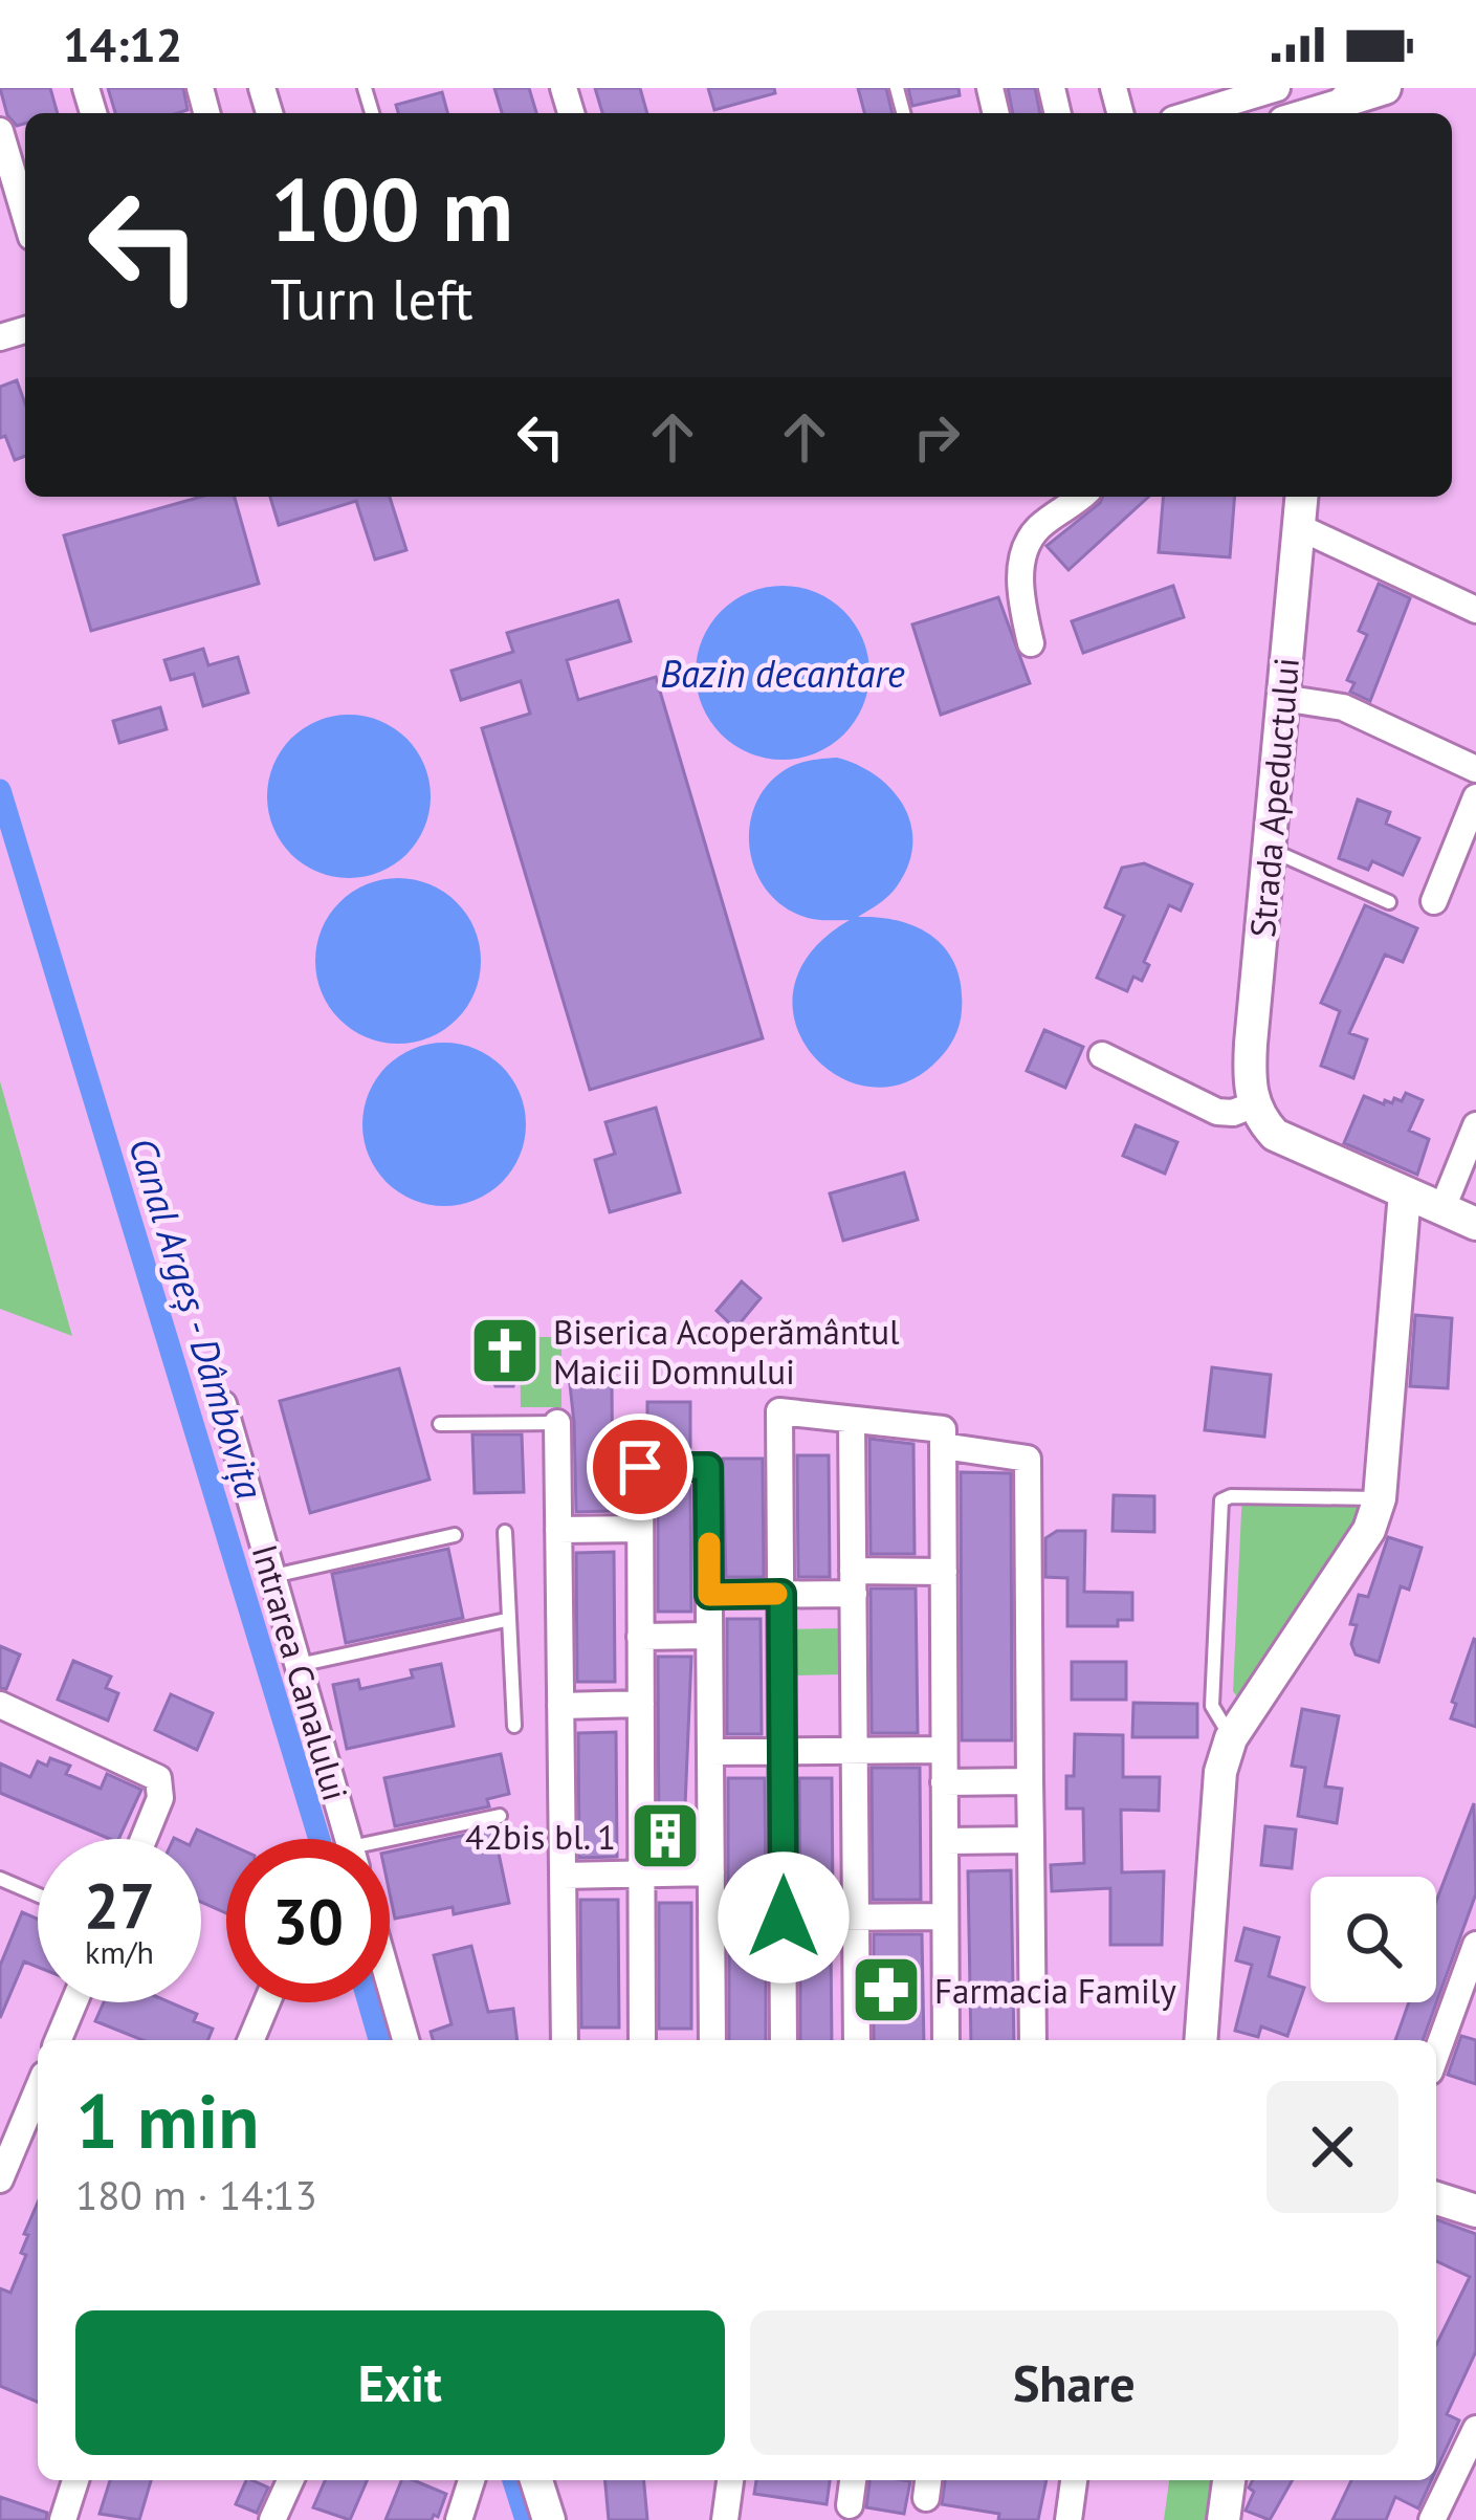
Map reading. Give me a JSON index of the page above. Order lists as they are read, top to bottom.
{
  "streets": {
    "street": ["Strada Apeductului", "Intrarea Canalului"]
  },
  "water": ["Bazin decantare", "Canal Argeș - Dâmbovița"],
  "places": {
    "church": ["Biserica Acoperământul Maicii Domnului"],
    "building": ["42bis bl. 1"],
    "pharmacy": ["Farmacia Family"]
  },
  "page": {
    "status": "14:12",
    "turn": ["100 m", "Turn left"],
    "speed": "27 km/h",
    "limit": "30",
    "heading": ["1 min", "180 m · 14:13"],
    "buttons": ["Exit", "Share"]
  }
}
